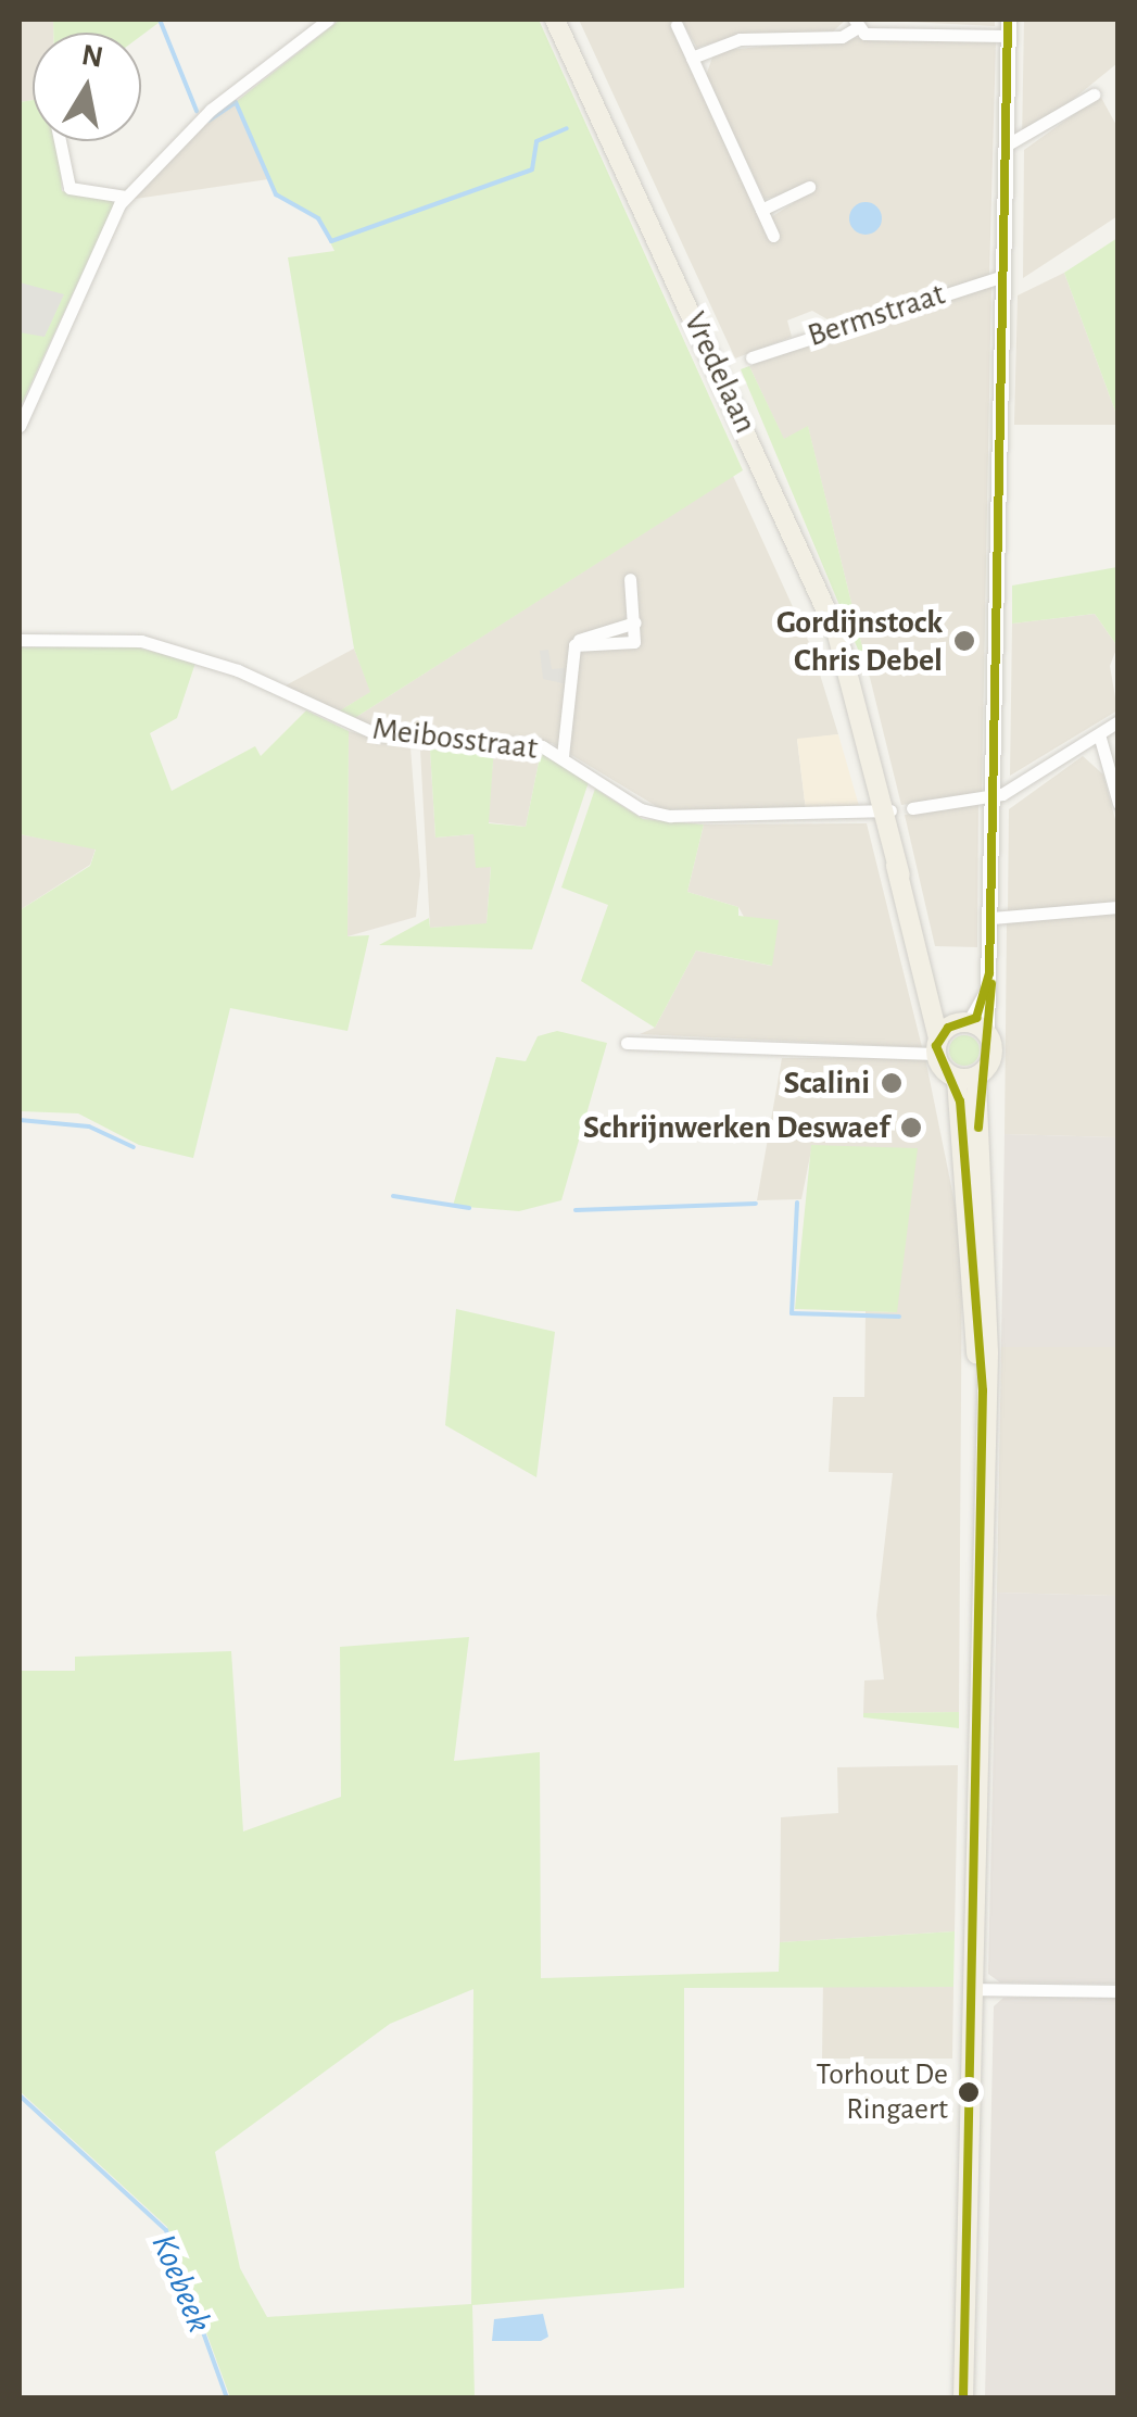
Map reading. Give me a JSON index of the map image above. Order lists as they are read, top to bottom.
{
  "streets": {
    "main road": ["Vredelaan"],
    "street": ["Bermstraat", "Meibosstraat"]
  },
  "crossings": [
    ["Vredelaan", "Meibosstraat"]
  ],
  "water": ["Koebeek"],
  "places": [
    "Gordijnstock Chris Debel",
    "Scalini",
    "Schrijnwerken Deswaef",
    "Torhout De Ringaert"
  ],
  "north": "top"
}
